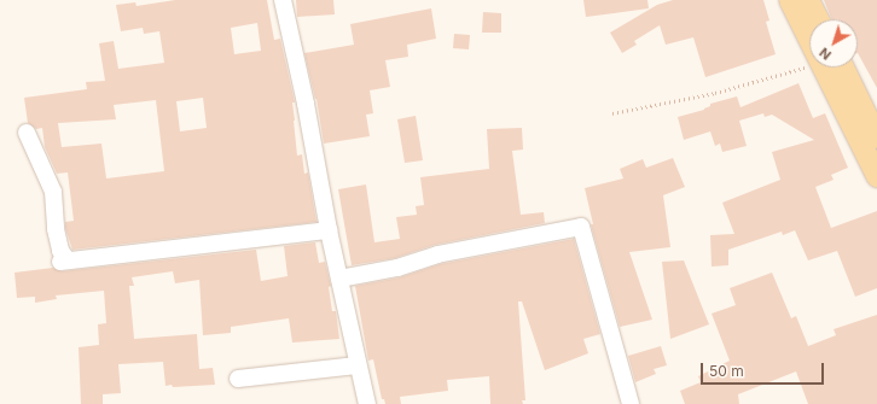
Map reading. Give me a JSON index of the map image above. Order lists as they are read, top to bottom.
{
  "scale_bar": "50 m",
  "north": "bottom left"
}
